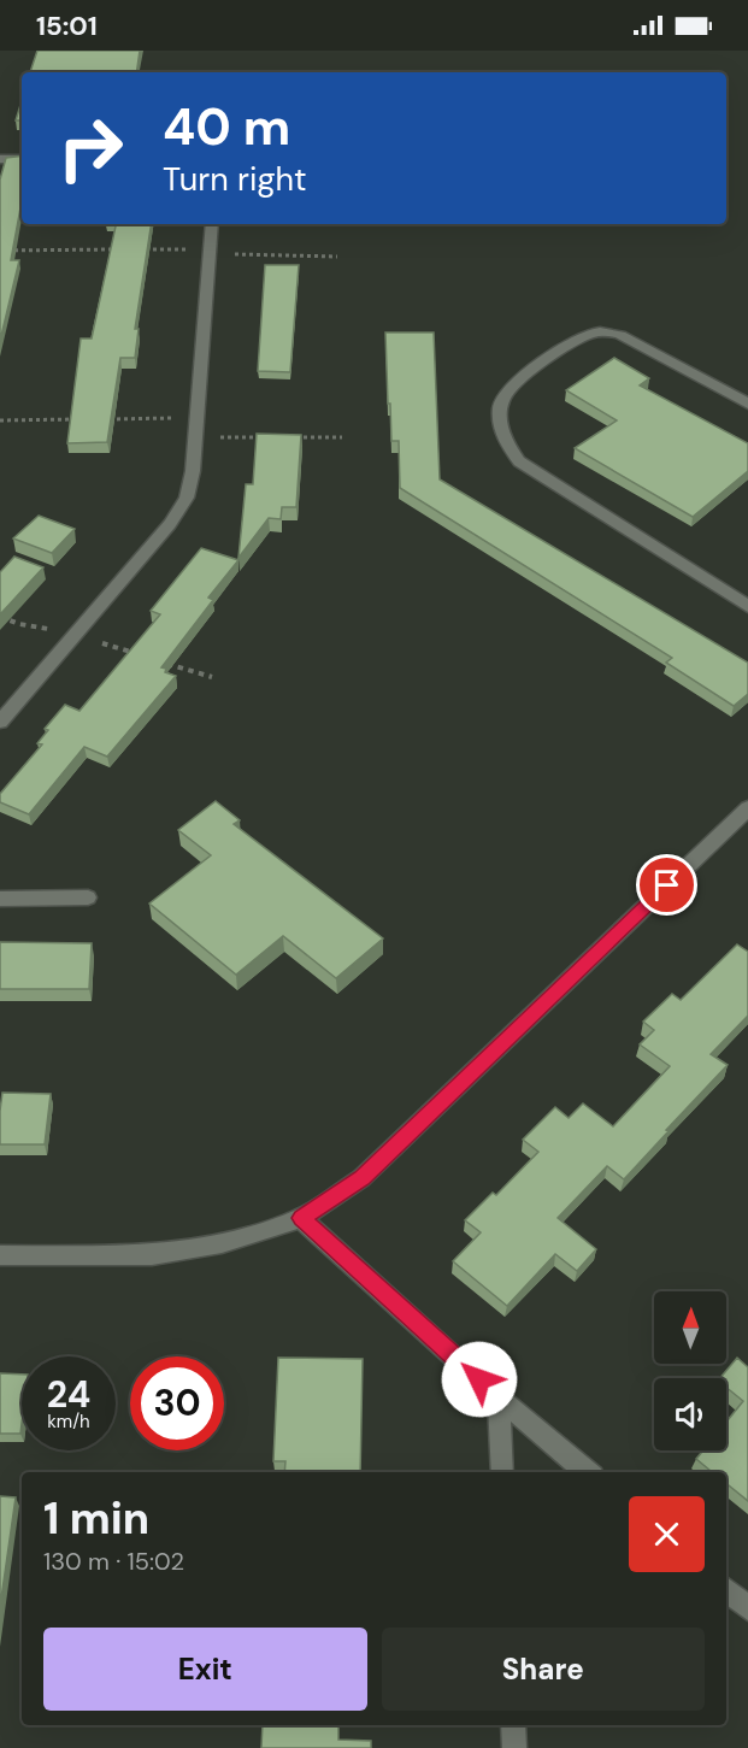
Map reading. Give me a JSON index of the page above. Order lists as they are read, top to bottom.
{
  "north": "top",
  "page": {
    "status": "15:01",
    "turn": ["40 m", "Turn right"],
    "speed": "24 km/h",
    "limit": "30",
    "heading": ["1 min", "130 m · 15:02"],
    "buttons": ["Exit", "Share"]
  }
}
